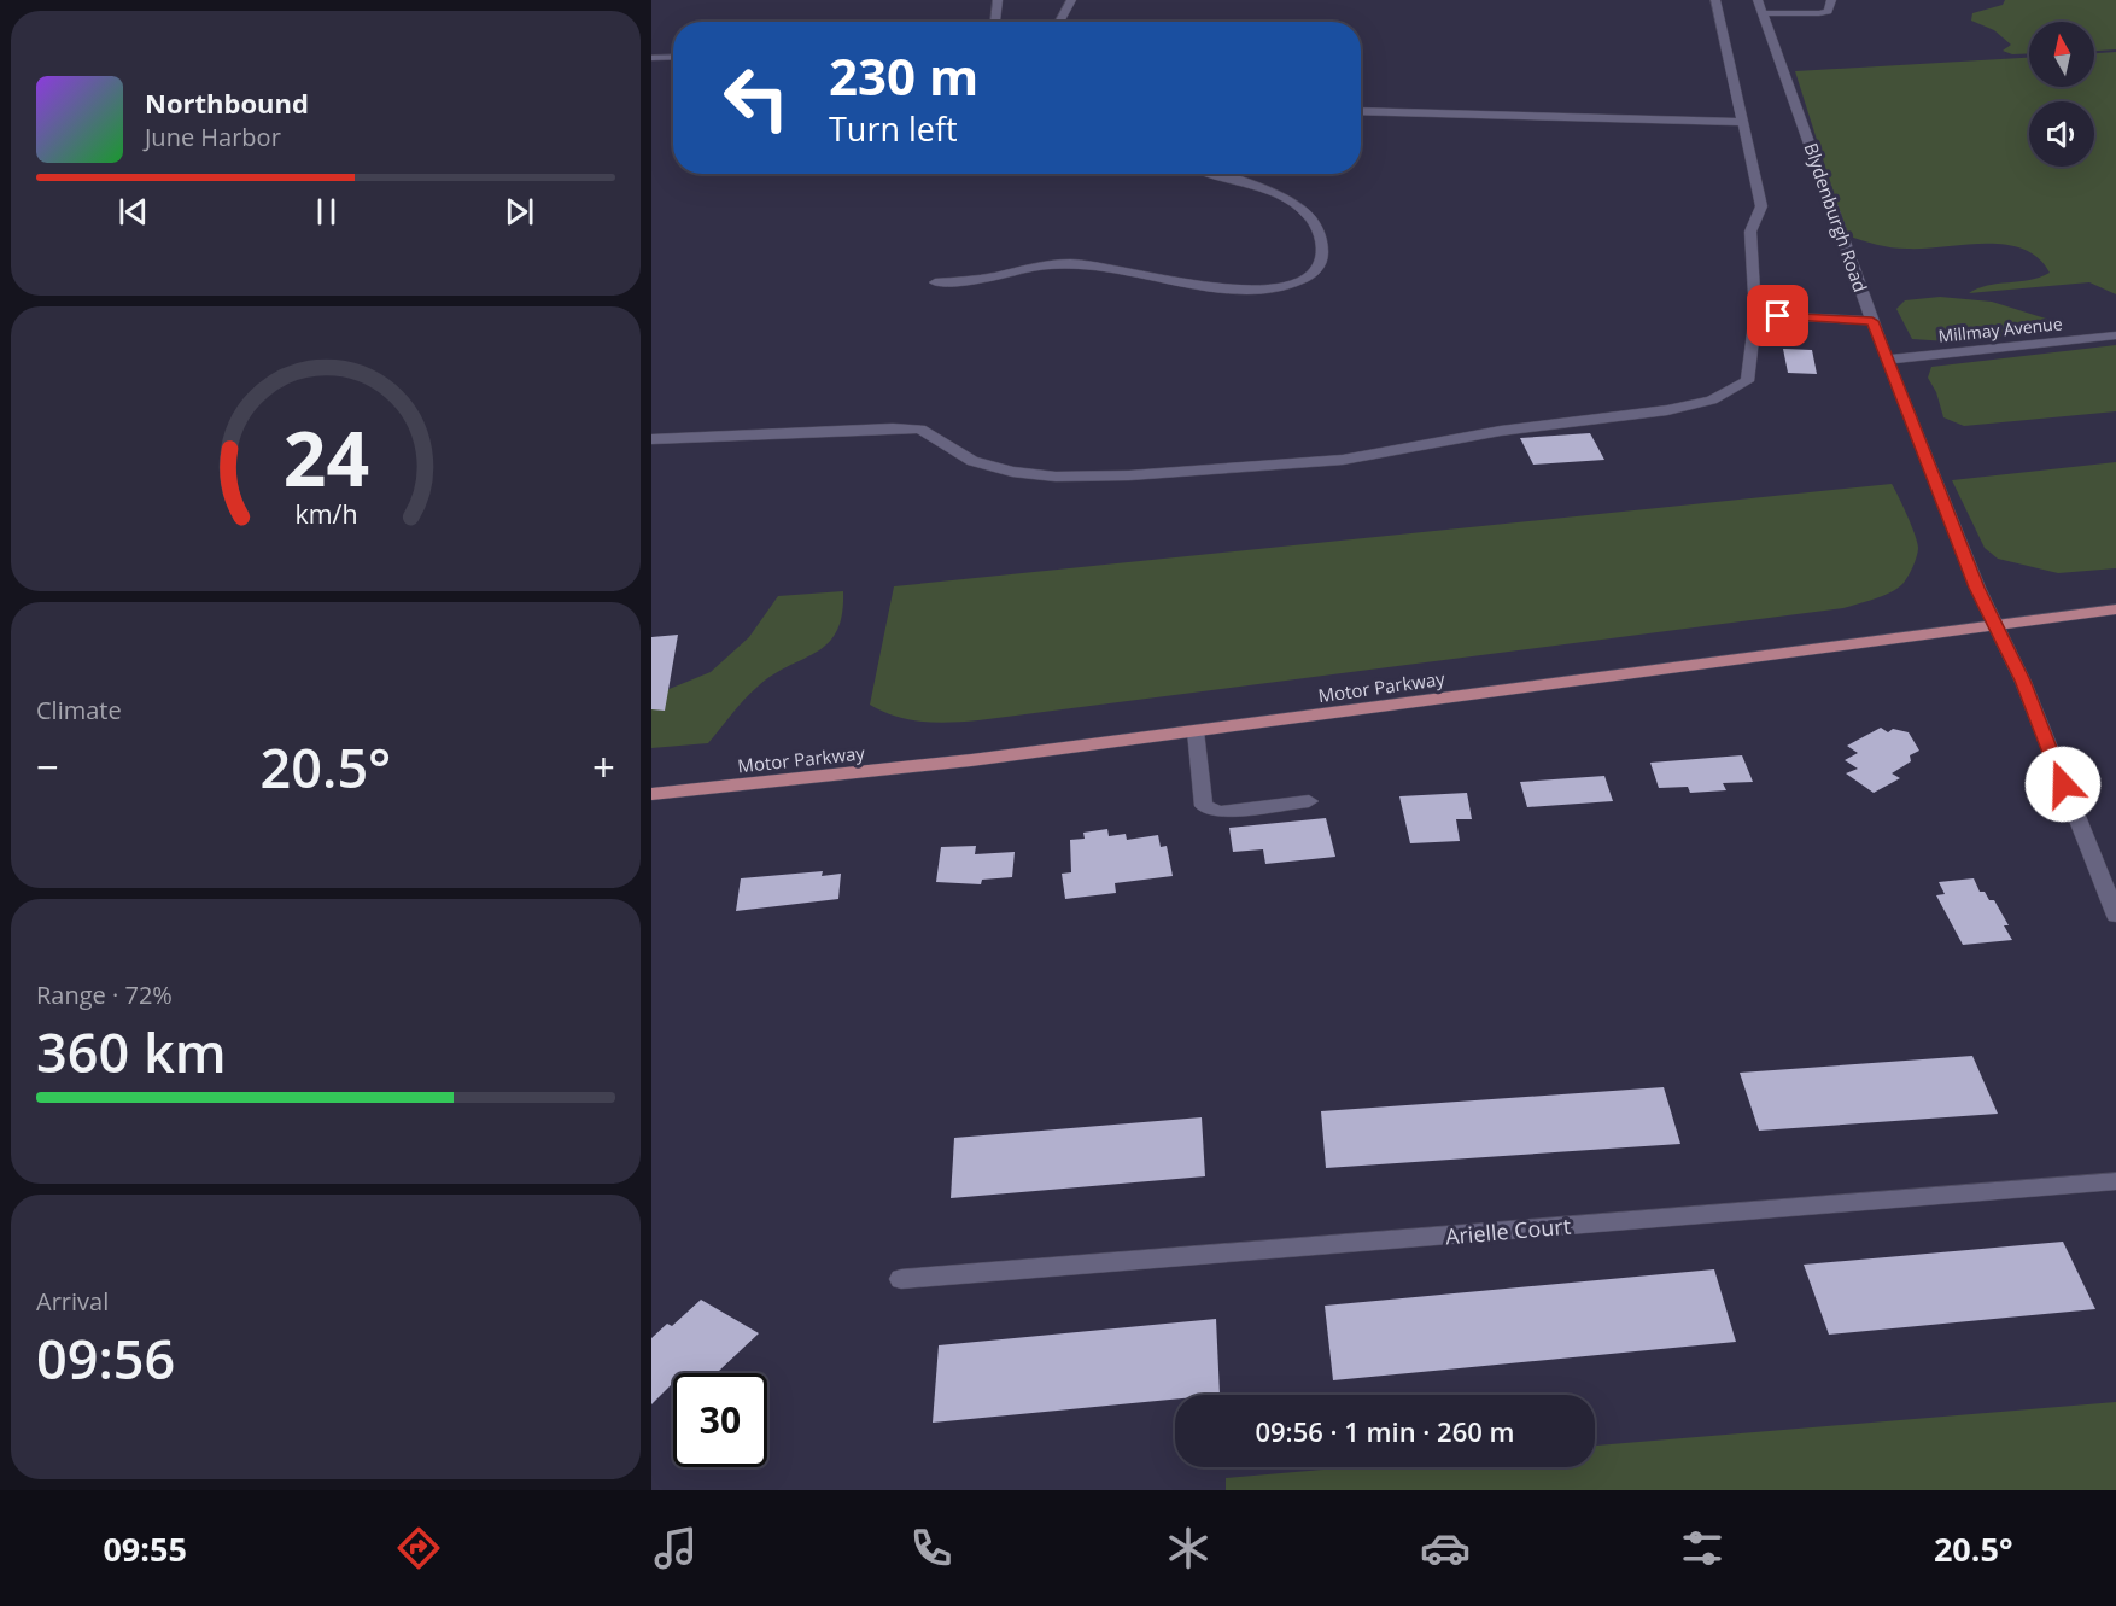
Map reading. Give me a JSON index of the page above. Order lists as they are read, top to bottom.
{
  "streets": {
    "main road": ["Motor Parkway"],
    "street": ["Blydenburgh Road", "Millmay Avenue", "Arielle Court"]
  },
  "crossings": [
    ["Blydenburgh Road", "Millmay Avenue"],
    ["Blydenburgh Road", "Motor Parkway"]
  ],
  "north": "top",
  "page": {
    "turn": ["230 m", "Turn left"],
    "song": ["Northbound", "June Harbor"],
    "tile": [
      "Climate",
      ["Range · 72%", "360 km"],
      ["Arrival", "09:56"]
    ],
    "heat": ["−", "20.5°", "+"],
    "limit": "30",
    "trip": "09:56 · 1 min · 260 m",
    "tabs": ["09:55", "20.5°"],
    "gauge": ["24", "km/h"]
  }
}
